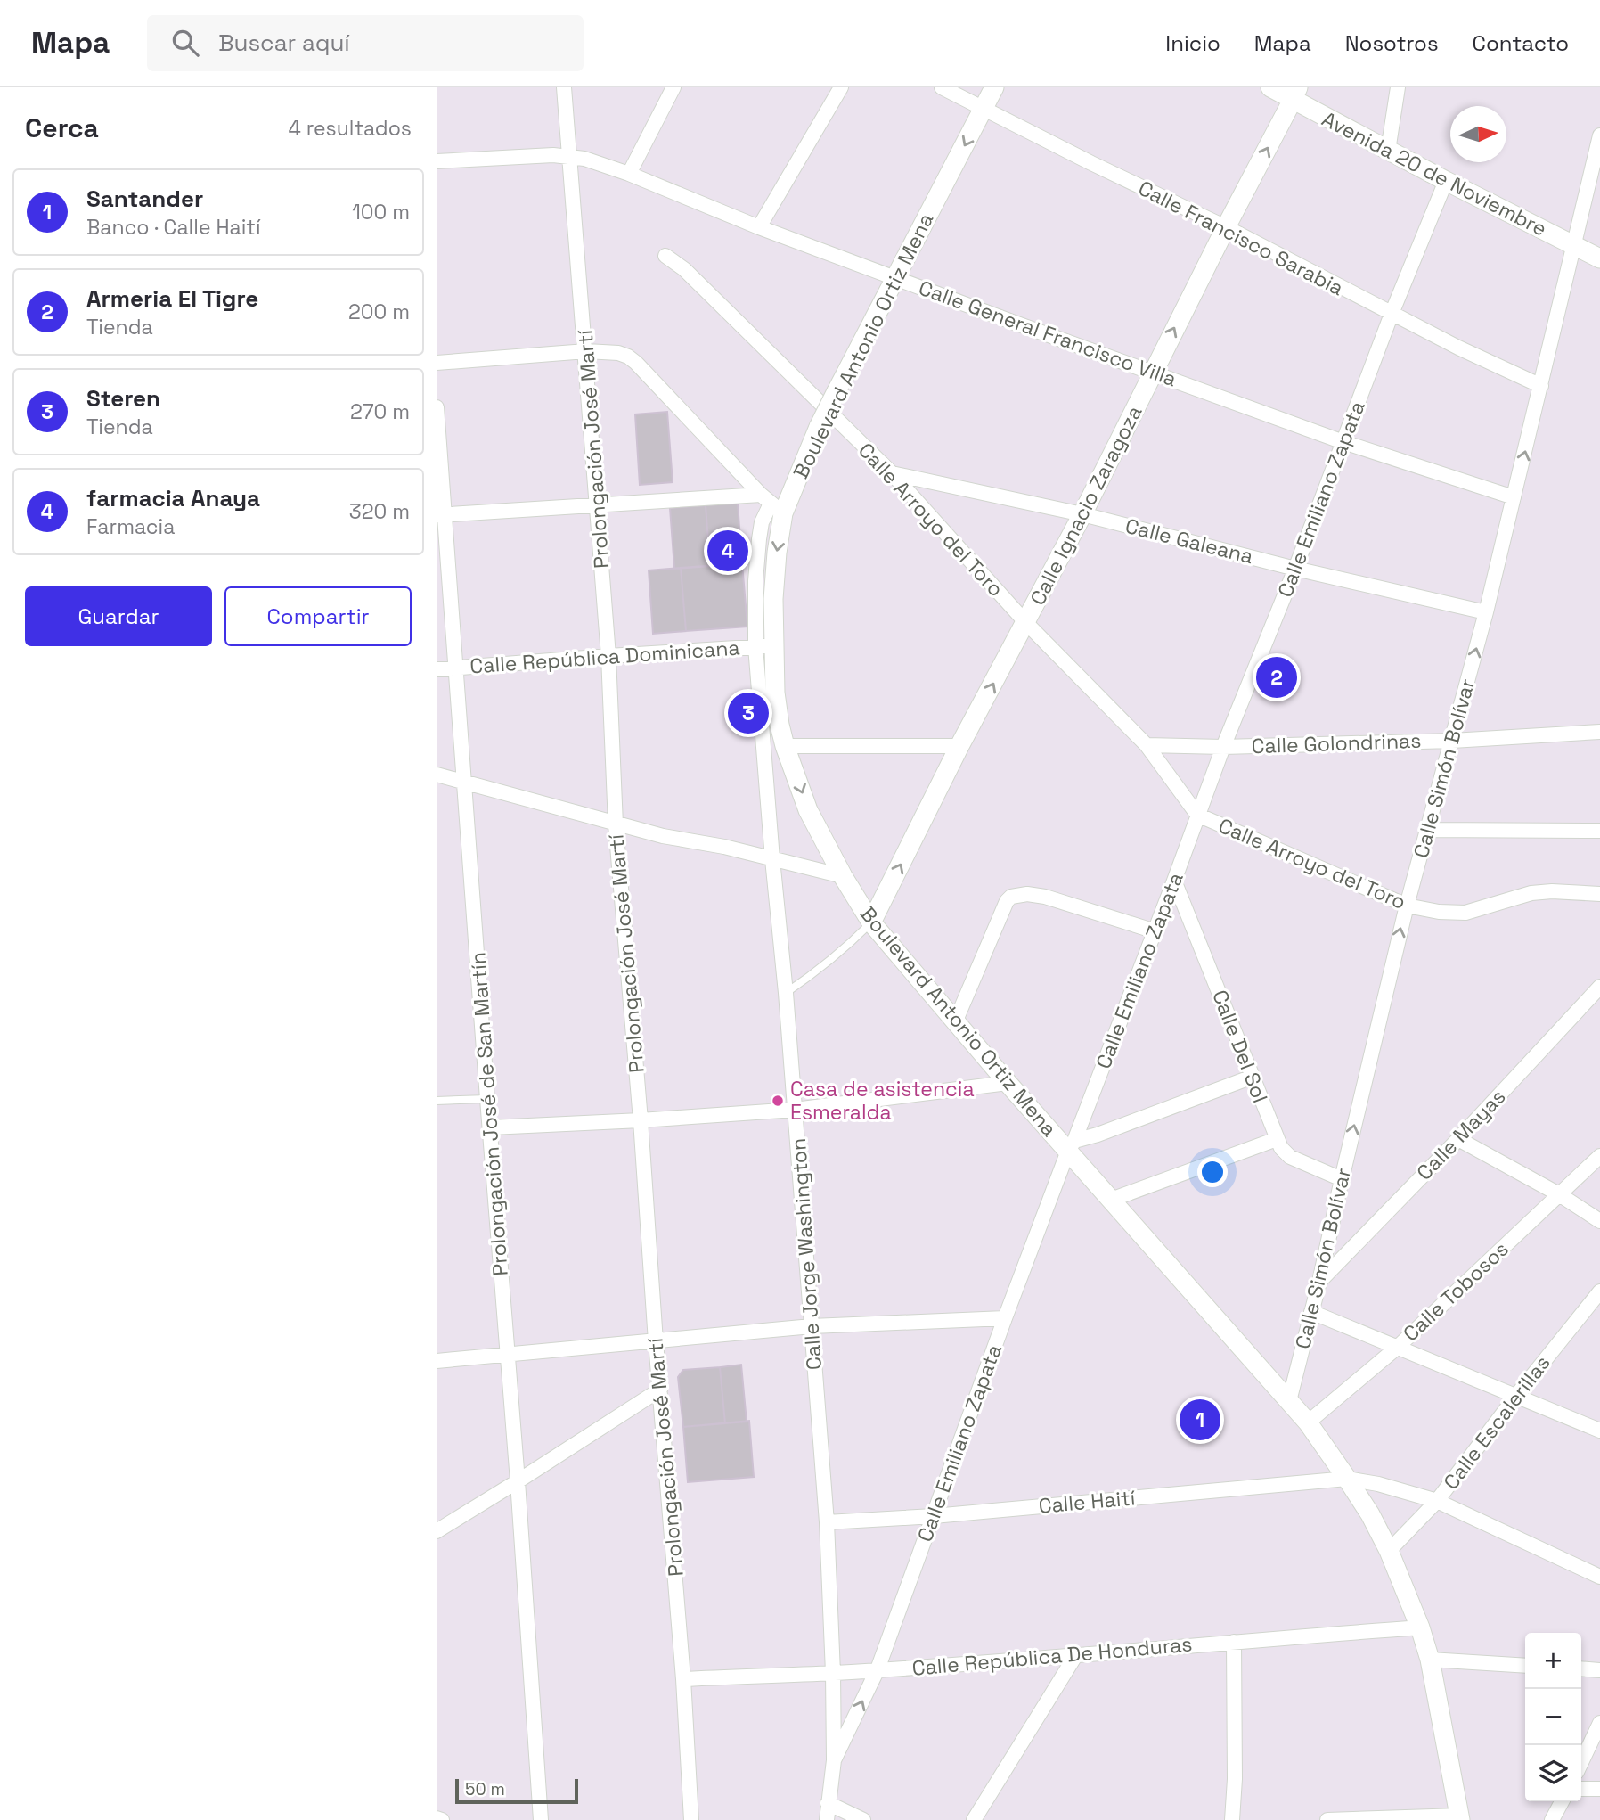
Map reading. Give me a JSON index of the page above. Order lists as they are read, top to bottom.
{
  "streets": {
    "main road": ["Avenida 20 de Noviembre", "Boulevard Antonio Ortiz Mena", "Calle Ignacio Zaragoza"],
    "street": [
      "Calle Francisco Sarabia",
      "Calle General Francisco Villa",
      "Prolongación José Martí",
      "Calle Emiliano Zapata",
      "Calle Arroyo del Toro",
      "Calle Galeana",
      "Calle República Dominicana",
      "Calle Golondrinas",
      "Calle Simón Bolívar",
      "Calle Del Sol",
      "Prolongación José de San Martín",
      "Calle Mayas",
      "Calle Jorge Washington",
      "Calle Tobosos",
      "Calle Escalerillas",
      "Calle Haití",
      "Calle República De Honduras"
    ]
  },
  "crossings": [
    ["Avenida 20 de Noviembre", "Calle Emiliano Zapata"],
    ["Avenida 20 de Noviembre", "Calle Ignacio Zaragoza"],
    ["Avenida 20 de Noviembre", "Calle Simón Bolívar"],
    ["Calle Francisco Sarabia", "Boulevard Antonio Ortiz Mena"],
    ["Calle Francisco Sarabia", "Calle Emiliano Zapata"],
    ["Calle Francisco Sarabia", "Calle Ignacio Zaragoza"],
    ["Calle Francisco Sarabia", "Calle Simón Bolívar"],
    ["Calle General Francisco Villa", "Boulevard Antonio Ortiz Mena"],
    ["Calle General Francisco Villa", "Prolongación José Martí"],
    ["Calle General Francisco Villa", "Calle Emiliano Zapata"],
    ["Calle General Francisco Villa", "Calle Ignacio Zaragoza"],
    ["Calle General Francisco Villa", "Calle Simón Bolívar"],
    ["Boulevard Antonio Ortiz Mena", "Calle Emiliano Zapata"],
    ["Boulevard Antonio Ortiz Mena", "Calle Ignacio Zaragoza"],
    ["Boulevard Antonio Ortiz Mena", "Calle República Dominicana"],
    ["Boulevard Antonio Ortiz Mena", "Calle Simón Bolívar"],
    ["Boulevard Antonio Ortiz Mena", "Calle Jorge Washington"],
    ["Boulevard Antonio Ortiz Mena", "Calle Tobosos"],
    ["Boulevard Antonio Ortiz Mena", "Calle Escalerillas"],
    ["Boulevard Antonio Ortiz Mena", "Calle Haití"],
    ["Boulevard Antonio Ortiz Mena", "Calle República De Honduras"],
    ["Prolongación José Martí", "Calle República Dominicana"],
    ["Prolongación José Martí", "Calle República De Honduras"],
    ["Calle Emiliano Zapata", "Calle Arroyo del Toro"],
    ["Calle Emiliano Zapata", "Calle Galeana"],
    ["Calle Emiliano Zapata", "Calle Golondrinas"],
    ["Calle Emiliano Zapata", "Calle Del Sol"],
    ["Calle Emiliano Zapata", "Calle Jorge Washington"],
    ["Calle Emiliano Zapata", "Calle Haití"],
    ["Calle Emiliano Zapata", "Calle República De Honduras"],
    ["Calle Ignacio Zaragoza", "Calle Arroyo del Toro"],
    ["Calle Ignacio Zaragoza", "Calle Galeana"],
    ["Calle Arroyo del Toro", "Calle Galeana"],
    ["Calle Arroyo del Toro", "Calle Golondrinas"],
    ["Calle Arroyo del Toro", "Calle Simón Bolívar"],
    ["Calle Galeana", "Calle Simón Bolívar"],
    ["Calle República Dominicana", "Prolongación José de San Martín"],
    ["Calle República Dominicana", "Calle Jorge Washington"],
    ["Calle Golondrinas", "Calle Simón Bolívar"],
    ["Calle Simón Bolívar", "Calle Del Sol"],
    ["Calle Simón Bolívar", "Calle Mayas"],
    ["Calle Jorge Washington", "Calle Haití"],
    ["Calle Jorge Washington", "Calle República De Honduras"],
    ["Calle Escalerillas", "Calle Haití"]
  ],
  "one_way": ["Calle Ignacio Zaragoza", "Calle Simón Bolívar"],
  "places": ["Casa de asistencia Esmeralda"],
  "scale_bar": "50 m",
  "north": "right",
  "page": {
    "header": "Mapa",
    "search": "Buscar aquí",
    "nav": [
      "Inicio",
      "Mapa",
      "Nosotros",
      "Contacto"
    ],
    "heading": ["Cerca", "4 resultados"],
    "list": [
      {
        "mark": "1",
        "name": "Santander",
        "note": "Banco · Calle Haití",
        "value": "100 m"
      },
      {
        "mark": "2",
        "name": "Armeria El Tigre",
        "note": "Tienda",
        "value": "200 m"
      },
      {
        "mark": "3",
        "name": "Steren",
        "note": "Tienda",
        "value": "270 m"
      },
      {
        "mark": "4",
        "name": "farmacia Anaya",
        "note": "Farmacia",
        "value": "320 m"
      }
    ],
    "pins": [
      "4",
      "2",
      "3",
      "1"
    ],
    "buttons": ["Guardar", "Compartir"],
    "map_buttons": ["+", "−"],
    "scale": "50 m"
  }
}
